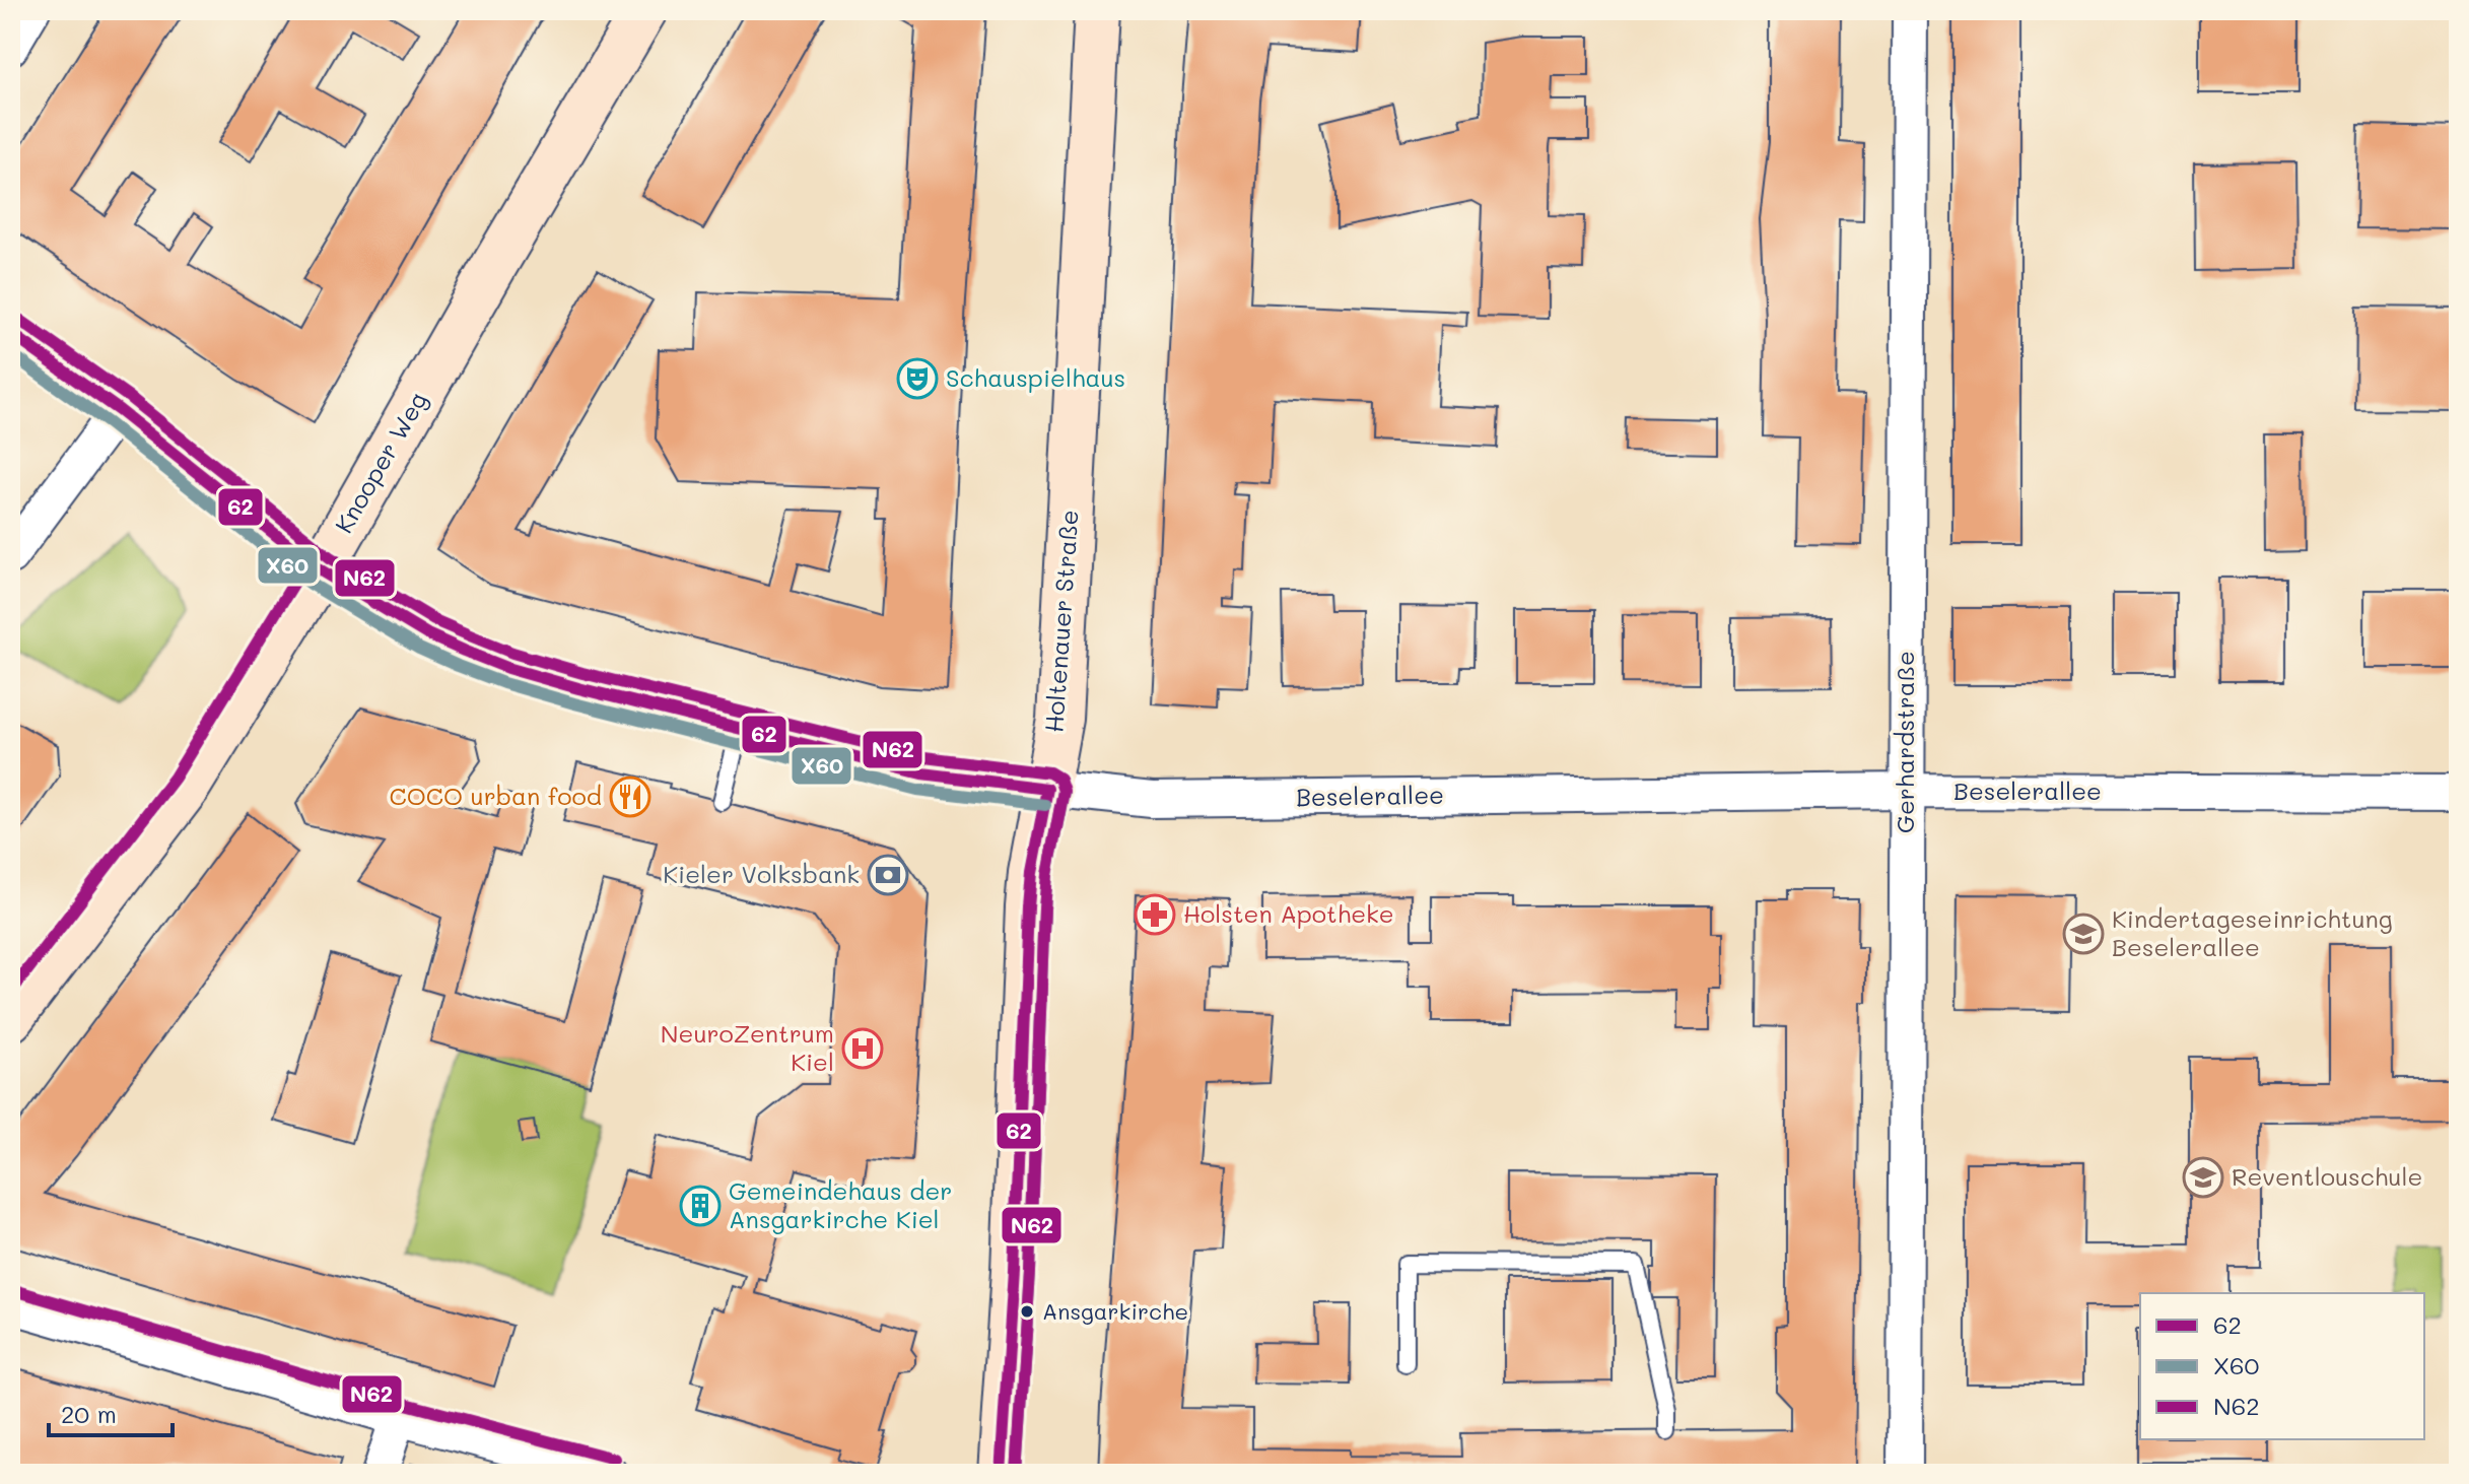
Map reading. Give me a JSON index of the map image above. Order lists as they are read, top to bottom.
{
  "streets": {
    "main road": ["Knooper Weg", "Holtenauer Straße"],
    "street": ["Gerhardstraße", "Beselerallee"]
  },
  "crossings": [
    ["Knooper Weg", "Beselerallee"],
    ["Holtenauer Straße", "Beselerallee"],
    ["Gerhardstraße", "Beselerallee"]
  ],
  "places": {
    "theatre": ["Schauspielhaus"],
    "restaurant": ["COCO urban food"],
    "bank": ["Kieler Volksbank"],
    "pharmacy": ["Holsten Apotheke"],
    "school or university": ["Kindertageseinrichtung Beselerallee", "Reventlouschule"],
    "hospital": ["NeuroZentrum Kiel"],
    "building": ["Gemeindehaus der Ansgarkirche Kiel"],
    "other": ["Ansgarkirche"]
  },
  "lines": ["transit line N62", "transit line 62", "transit line X60"],
  "legend": ["62", "X60", "N62"],
  "scale_bar": "20 m"
}
